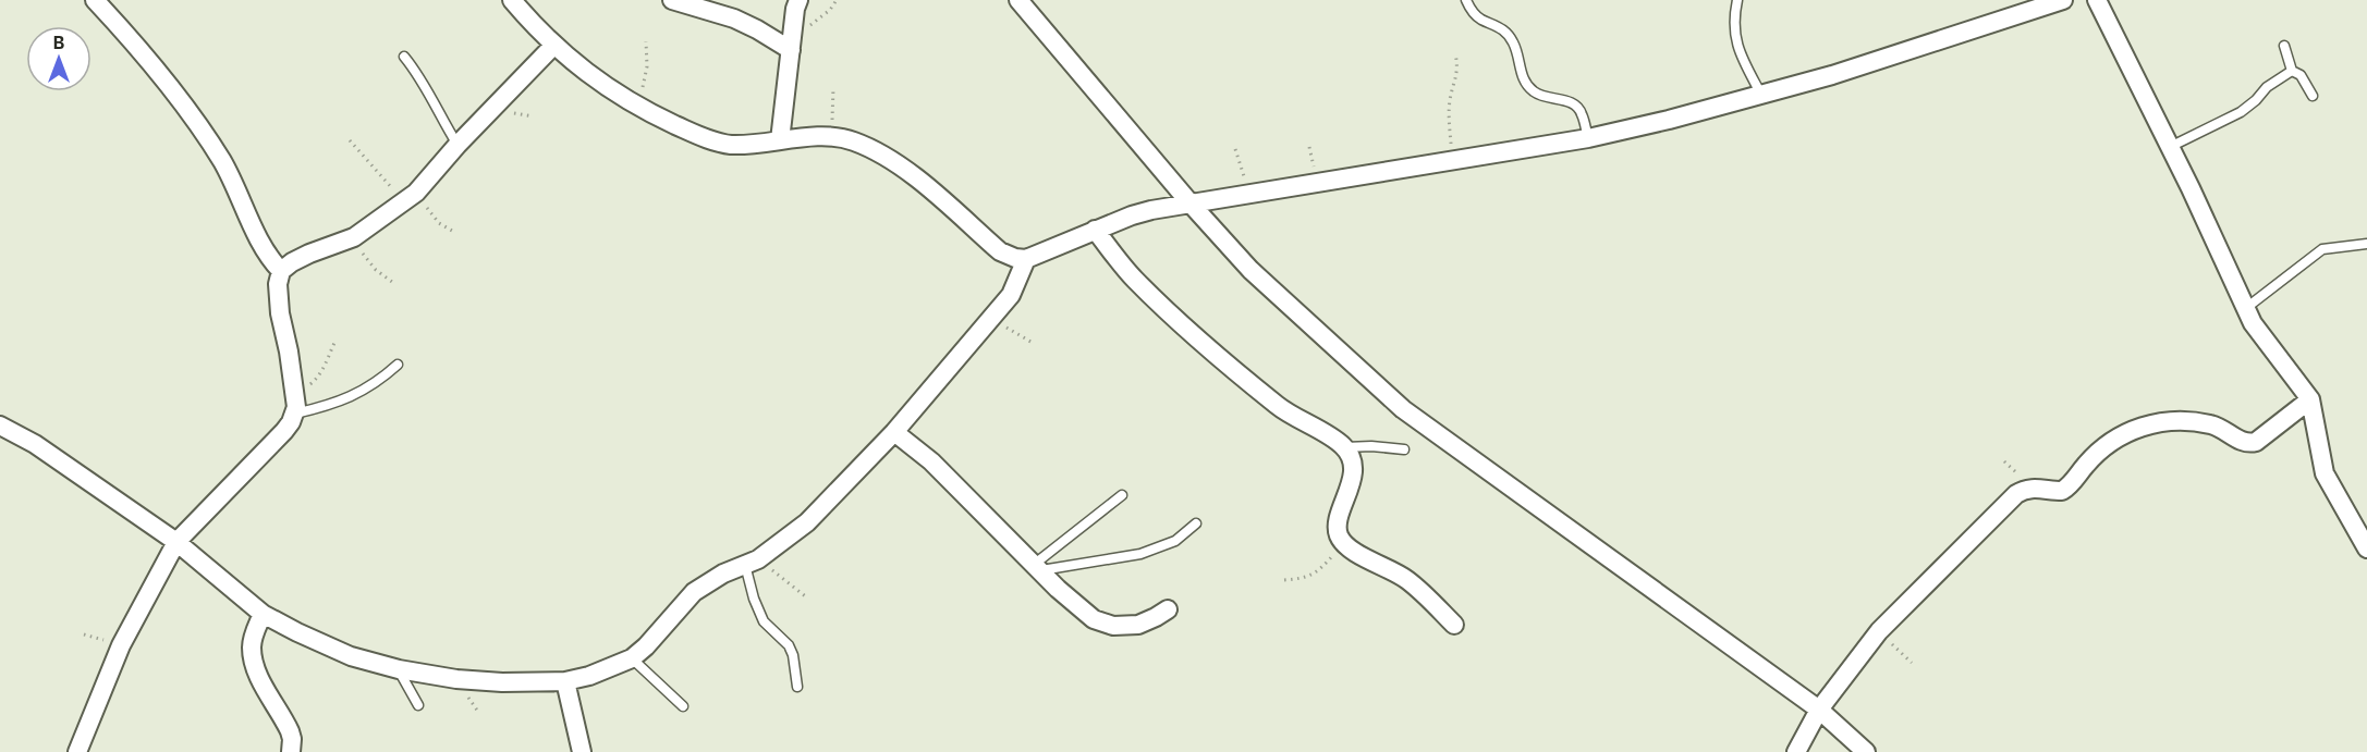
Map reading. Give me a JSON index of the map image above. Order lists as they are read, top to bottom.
{
  "north": "top"
}
